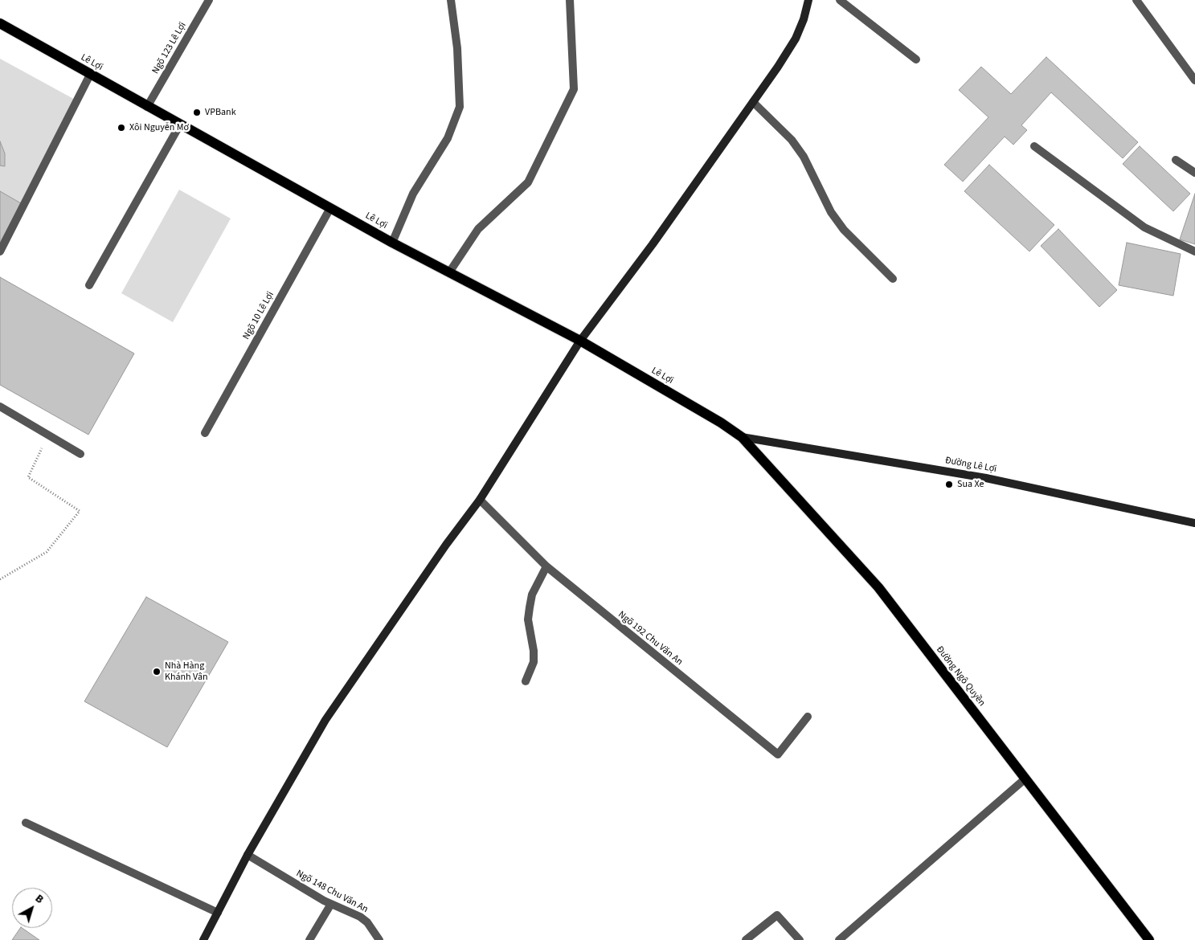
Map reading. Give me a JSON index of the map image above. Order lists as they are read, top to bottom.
{
  "streets": {
    "main road": ["Lê Lợi", "Đường Ngô Quyền"],
    "street": [
      "Ngõ 123 Lê Lợi",
      "Ngõ 10 Lê Lợi",
      "Đường Lê Lợi",
      "Ngõ 192 Chu Văn An",
      "Ngõ 148 Chu Văn An"
    ]
  },
  "crossings": [
    ["Ngõ 123 Lê Lợi", "Lê Lợi"],
    ["Lê Lợi", "Ngõ 10 Lê Lợi"],
    ["Lê Lợi", "Đường Lê Lợi"],
    ["Lê Lợi", "Đường Ngô Quyền"],
    ["Đường Lê Lợi", "Đường Ngô Quyền"]
  ],
  "places": [
    "VPBank",
    "Xôi Nguyễn Mơ",
    "Sua Xe",
    "Nhà Hàng Khánh Vân"
  ],
  "north": "top right"
}
